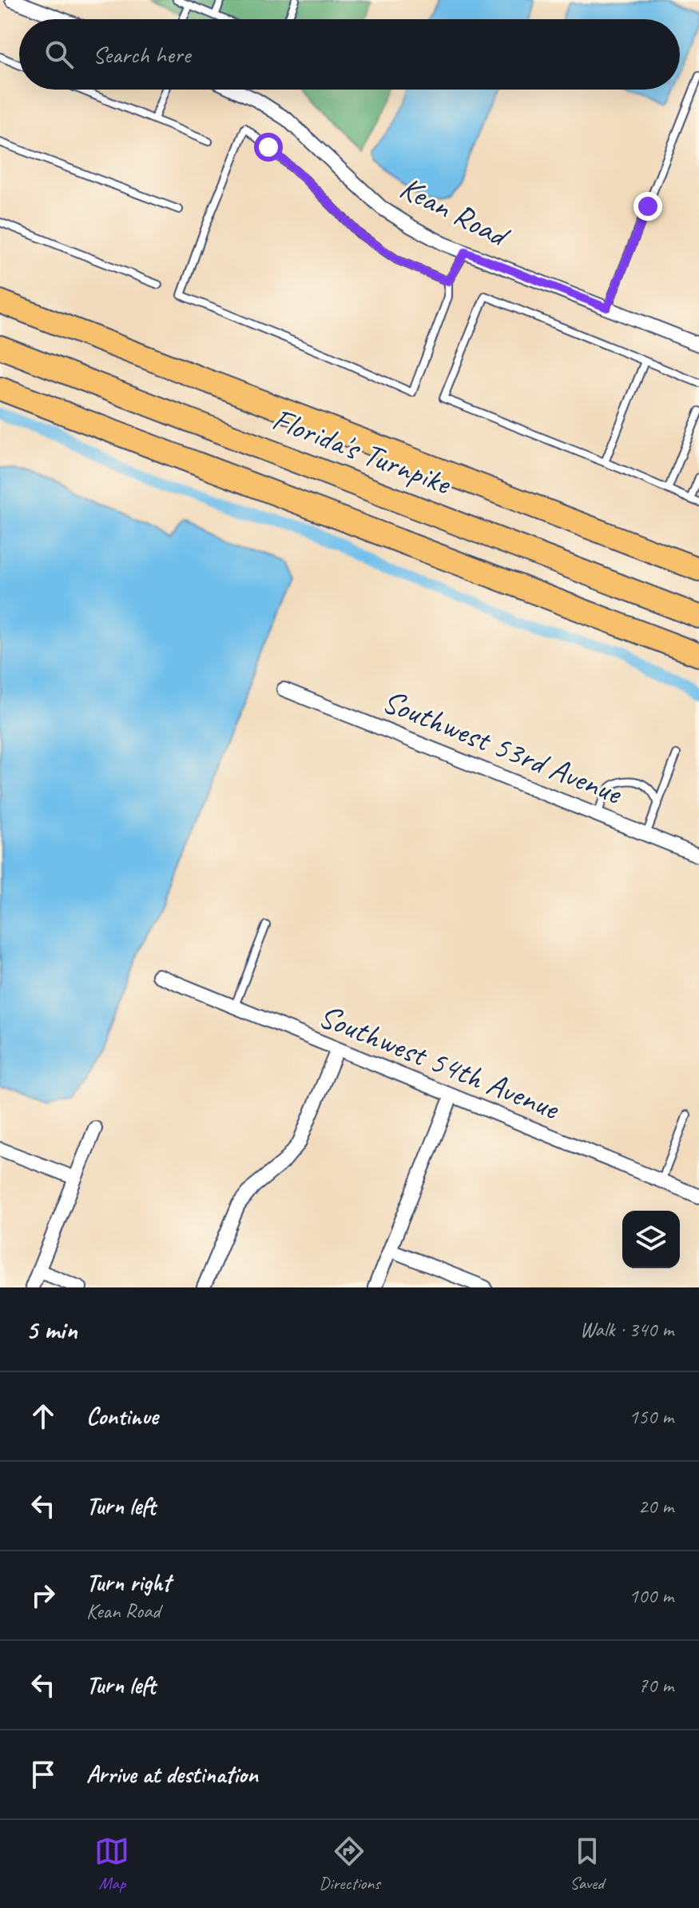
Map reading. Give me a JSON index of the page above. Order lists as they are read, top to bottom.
{
  "streets": {
    "highway": ["Florida's Turnpike"],
    "street": ["Kean Road", "Southwest 53rd Avenue", "Southwest 54th Avenue"]
  },
  "page": {
    "search": "Search here",
    "heading": ["5 min", "Walk · 340 m"],
    "list": [
      ["Continue", "150 m"],
      ["Turn left", "20 m"],
      ["Turn right", "Kean Road", "100 m"],
      ["Turn left", "70 m"],
      "Arrive at destination"
    ],
    "nav": ["Map", "Directions", "Saved"]
  }
}
